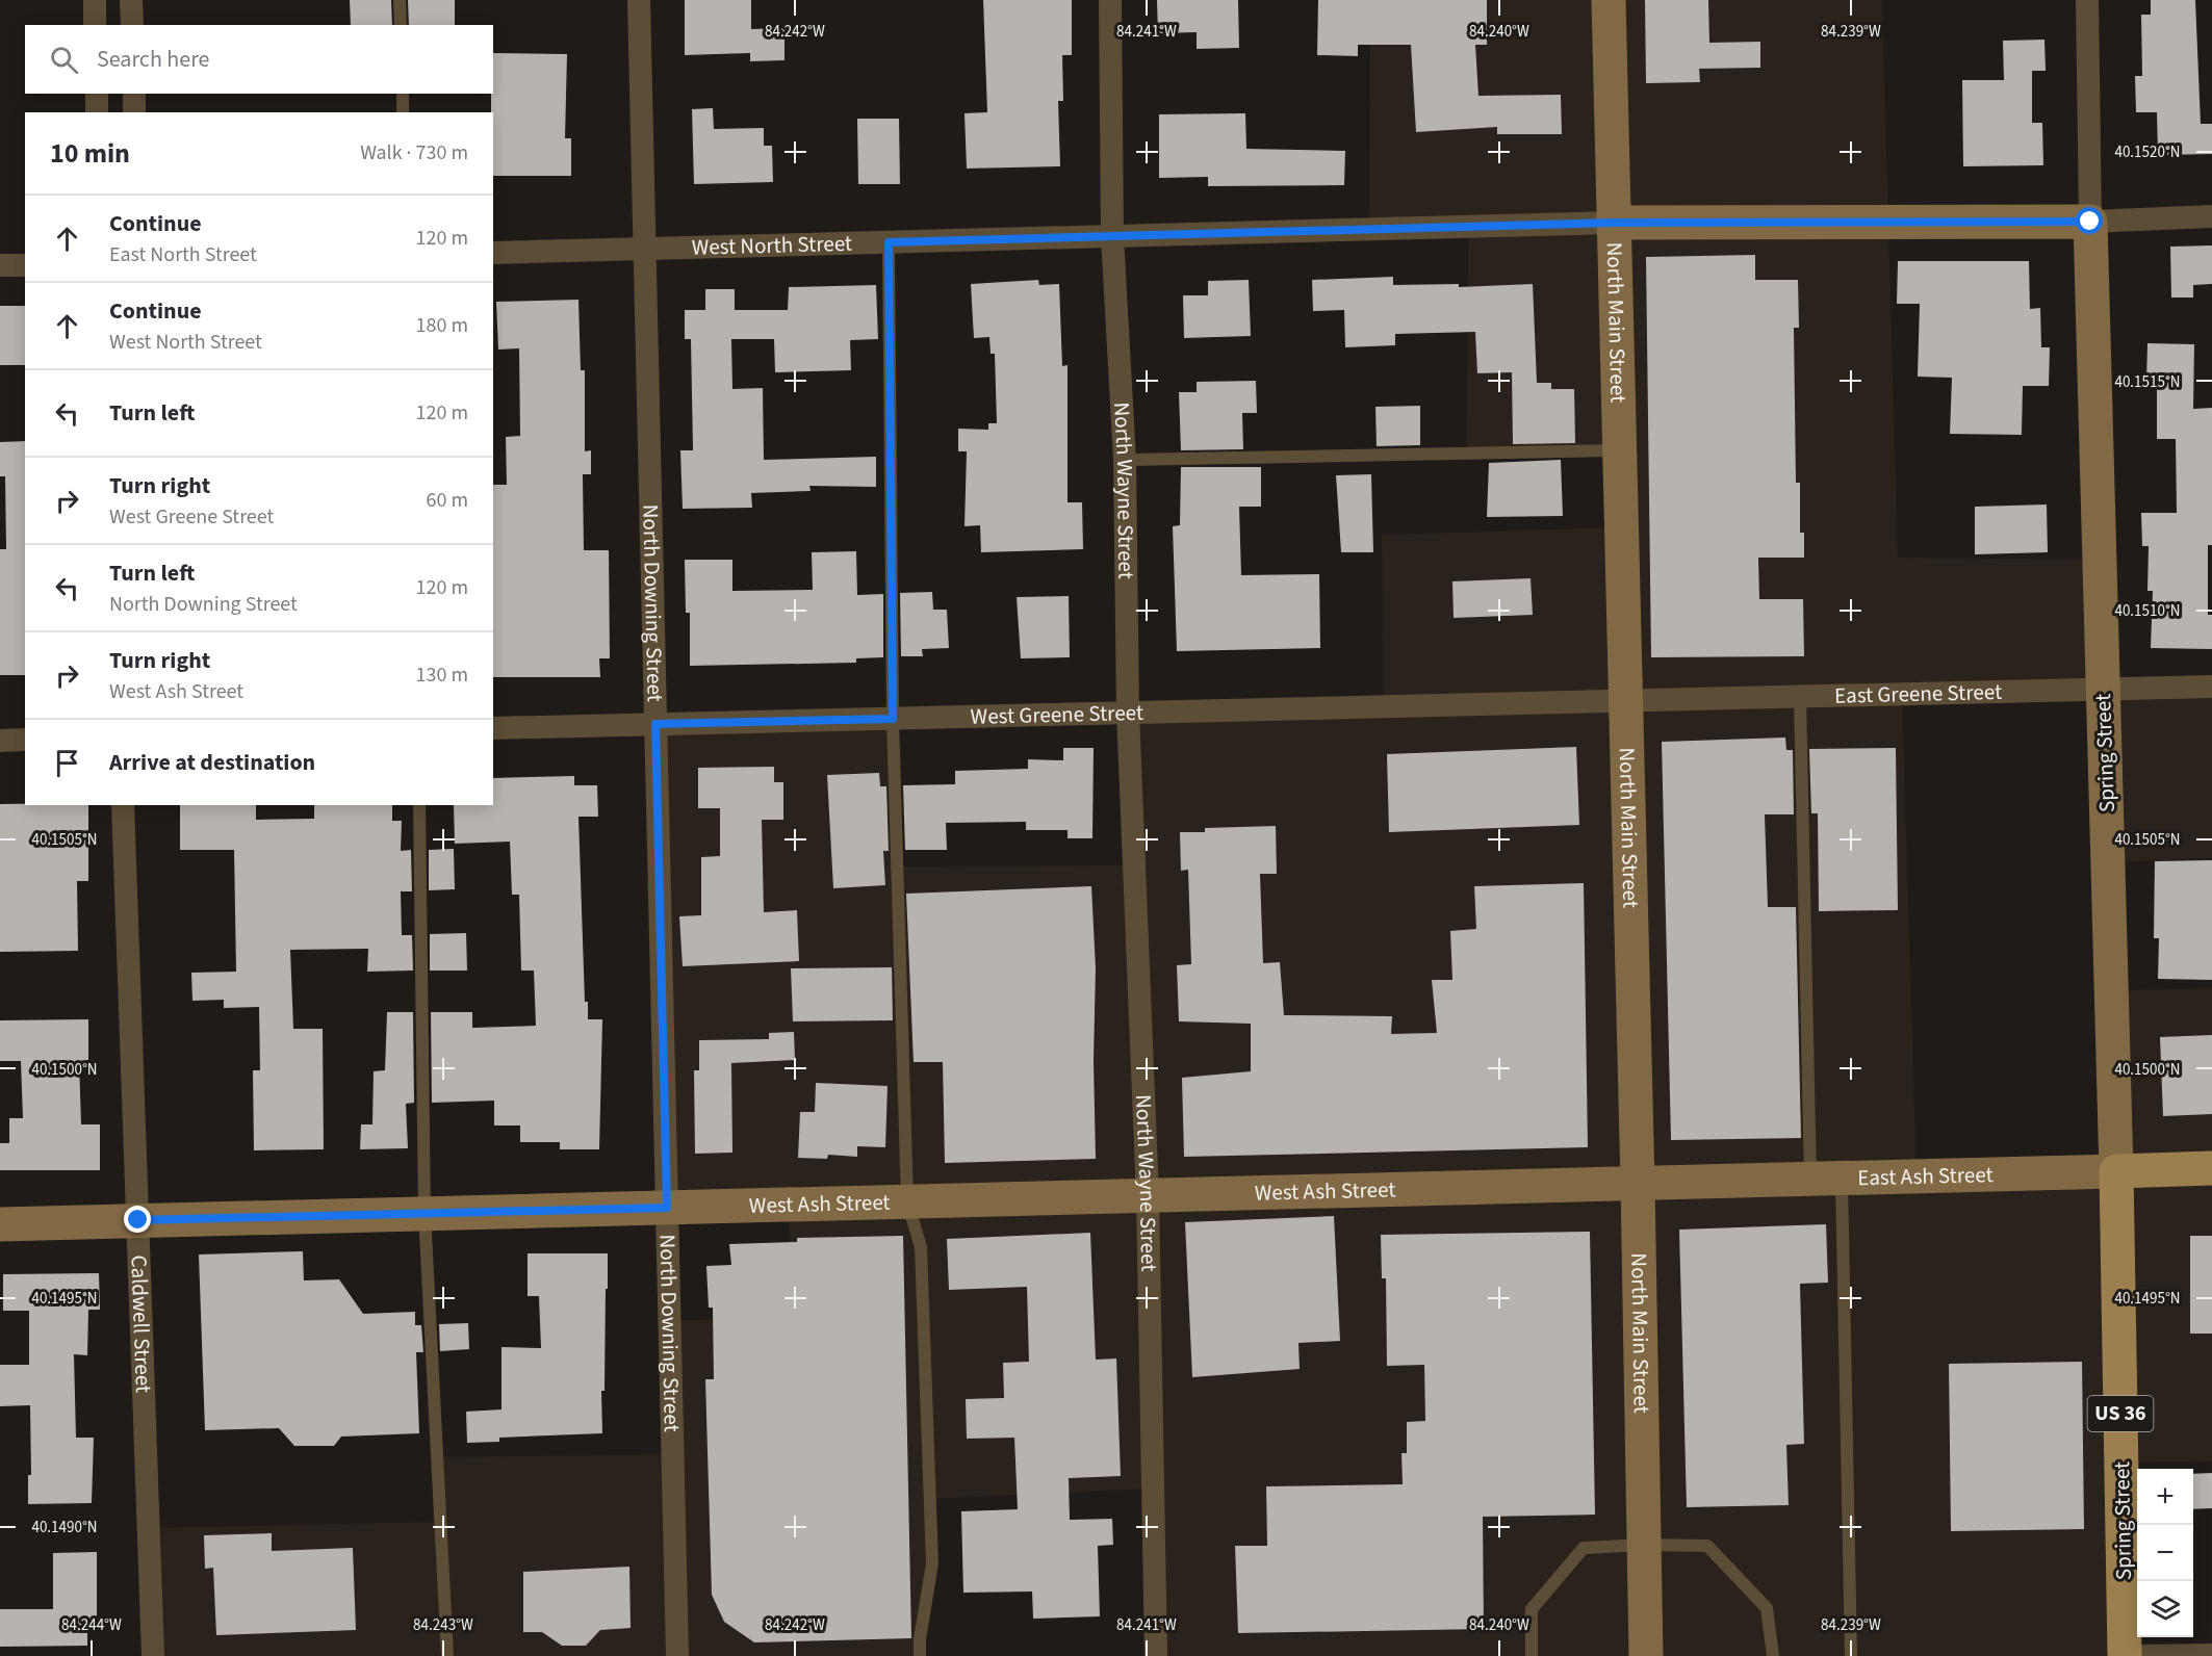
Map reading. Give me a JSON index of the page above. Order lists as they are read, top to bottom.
{
  "streets": {
    "main road": ["Spring Street", "East Ash Street", "US 36"],
    "street": [
      "West North Street",
      "North Main Street",
      "North Wayne Street",
      "North Downing Street",
      "East Greene Street",
      "West Greene Street",
      "West Ash Street",
      "Caldwell Street"
    ]
  },
  "crossings": [
    ["West North Street", "North Main Street"],
    ["West North Street", "North Wayne Street"],
    ["West North Street", "North Downing Street"],
    ["North Main Street", "East Greene Street"],
    ["North Main Street", "West Greene Street"],
    ["North Main Street", "East Ash Street"],
    ["North Main Street", "West Ash Street"],
    ["North Wayne Street", "West Greene Street"],
    ["North Wayne Street", "West Ash Street"],
    ["North Downing Street", "West Greene Street"],
    ["North Downing Street", "West Ash Street"],
    ["East Greene Street", "West Greene Street"],
    ["East Greene Street", "Spring Street"],
    ["Spring Street", "East Ash Street"],
    ["East Ash Street", "West Ash Street"],
    ["West Ash Street", "Caldwell Street"]
  ],
  "page": {
    "search": "Search here",
    "heading": ["10 min", "Walk · 730 m"],
    "list": [
      ["Continue", "East North Street", "120 m"],
      ["Continue", "West North Street", "180 m"],
      ["Turn left", "120 m"],
      ["Turn right", "West Greene Street", "60 m"],
      ["Turn left", "North Downing Street", "120 m"],
      ["Turn right", "West Ash Street", "130 m"],
      "Arrive at destination"
    ],
    "map_buttons": ["+", "−"]
  },
  "coordinates": [
    "84.242°W",
    "84.241°W",
    "84.240°W",
    "84.239°W",
    "40.1520°N",
    "40.1515°N",
    "40.1510°N",
    "40.1505°N",
    "40.1500°N",
    "40.1495°N",
    "40.1490°N",
    "84.244°W",
    "84.243°W"
  ]
}
